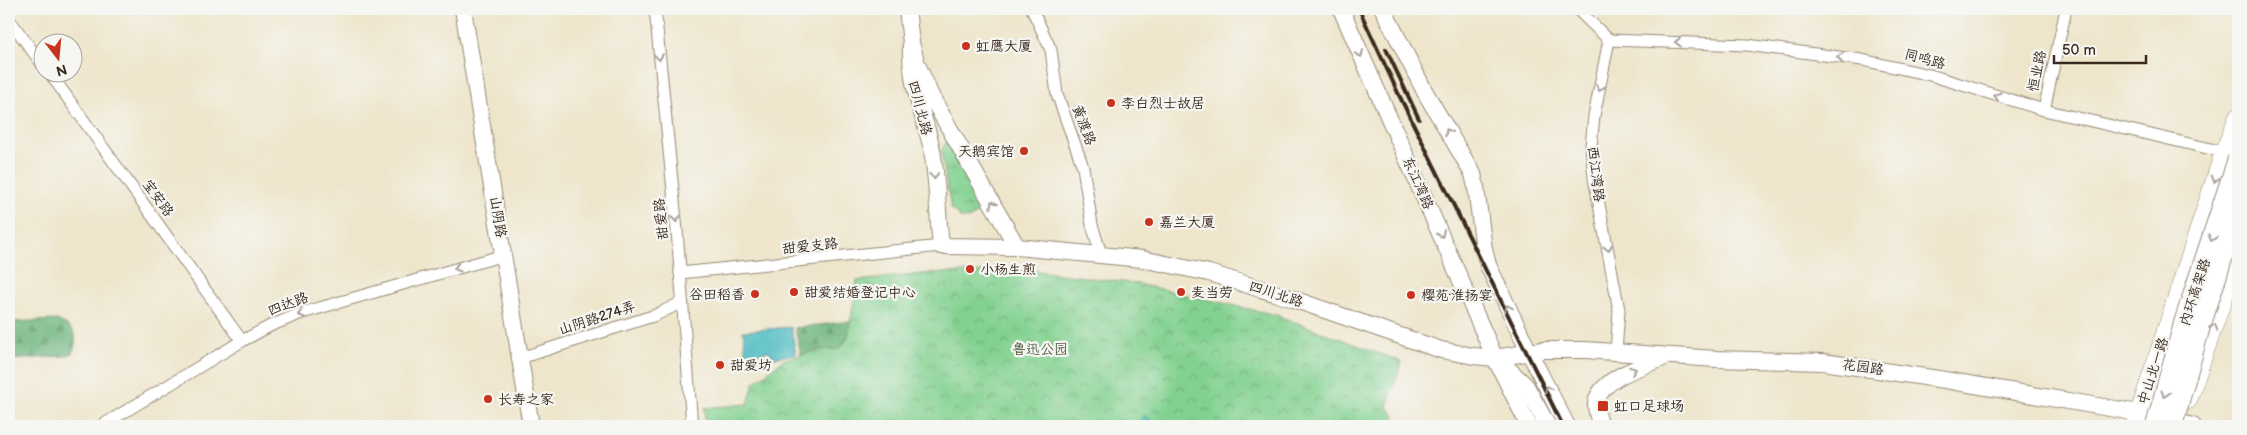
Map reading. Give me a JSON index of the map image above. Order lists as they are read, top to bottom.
{
  "streets": {
    "highway": ["内环高架路"],
    "main road": [
      "四川北路",
      "东江湾路",
      "山阴路",
      "花园路",
      "中山北一路"
    ],
    "street": [
      "同鸣路",
      "恒业路",
      "黄渡路",
      "西江湾路",
      "宝安路",
      "甜爱路",
      "甜爱支路",
      "四达路",
      "山阴路274弄"
    ]
  },
  "crossings": [
    ["同鸣路", "恒业路"],
    ["同鸣路", "西江湾路"],
    ["同鸣路", "内环高架路"],
    ["同鸣路", "中山北一路"],
    ["四川北路", "黄渡路"],
    ["四川北路", "东江湾路"],
    ["四川北路", "甜爱支路"],
    ["四川北路", "花园路"],
    ["西江湾路", "花园路"],
    ["宝安路", "四达路"],
    ["山阴路", "四达路"],
    ["山阴路", "山阴路274弄"],
    ["甜爱路", "甜爱支路"],
    ["甜爱路", "山阴路274弄"],
    ["内环高架路", "花园路"],
    ["内环高架路", "中山北一路"],
    ["花园路", "中山北一路"]
  ],
  "one_way": [
    "同鸣路",
    "西江湾路",
    "甜爱路",
    "四达路"
  ],
  "parks": ["鲁迅公园"],
  "places": {
    "other": [
      "虹鹰大厦",
      "李白烈士故居",
      "天鹅宾馆",
      "嘉兰大厦",
      "小杨生煎",
      "甜爱结婚登记中心",
      "麦当劳",
      "谷田稻香",
      "樱苑·淮扬宴",
      "甜爱坊",
      "长寿之家"
    ],
    "transit": ["虹口足球场"]
  },
  "scale_bar": "50 m",
  "north": "bottom"
}
